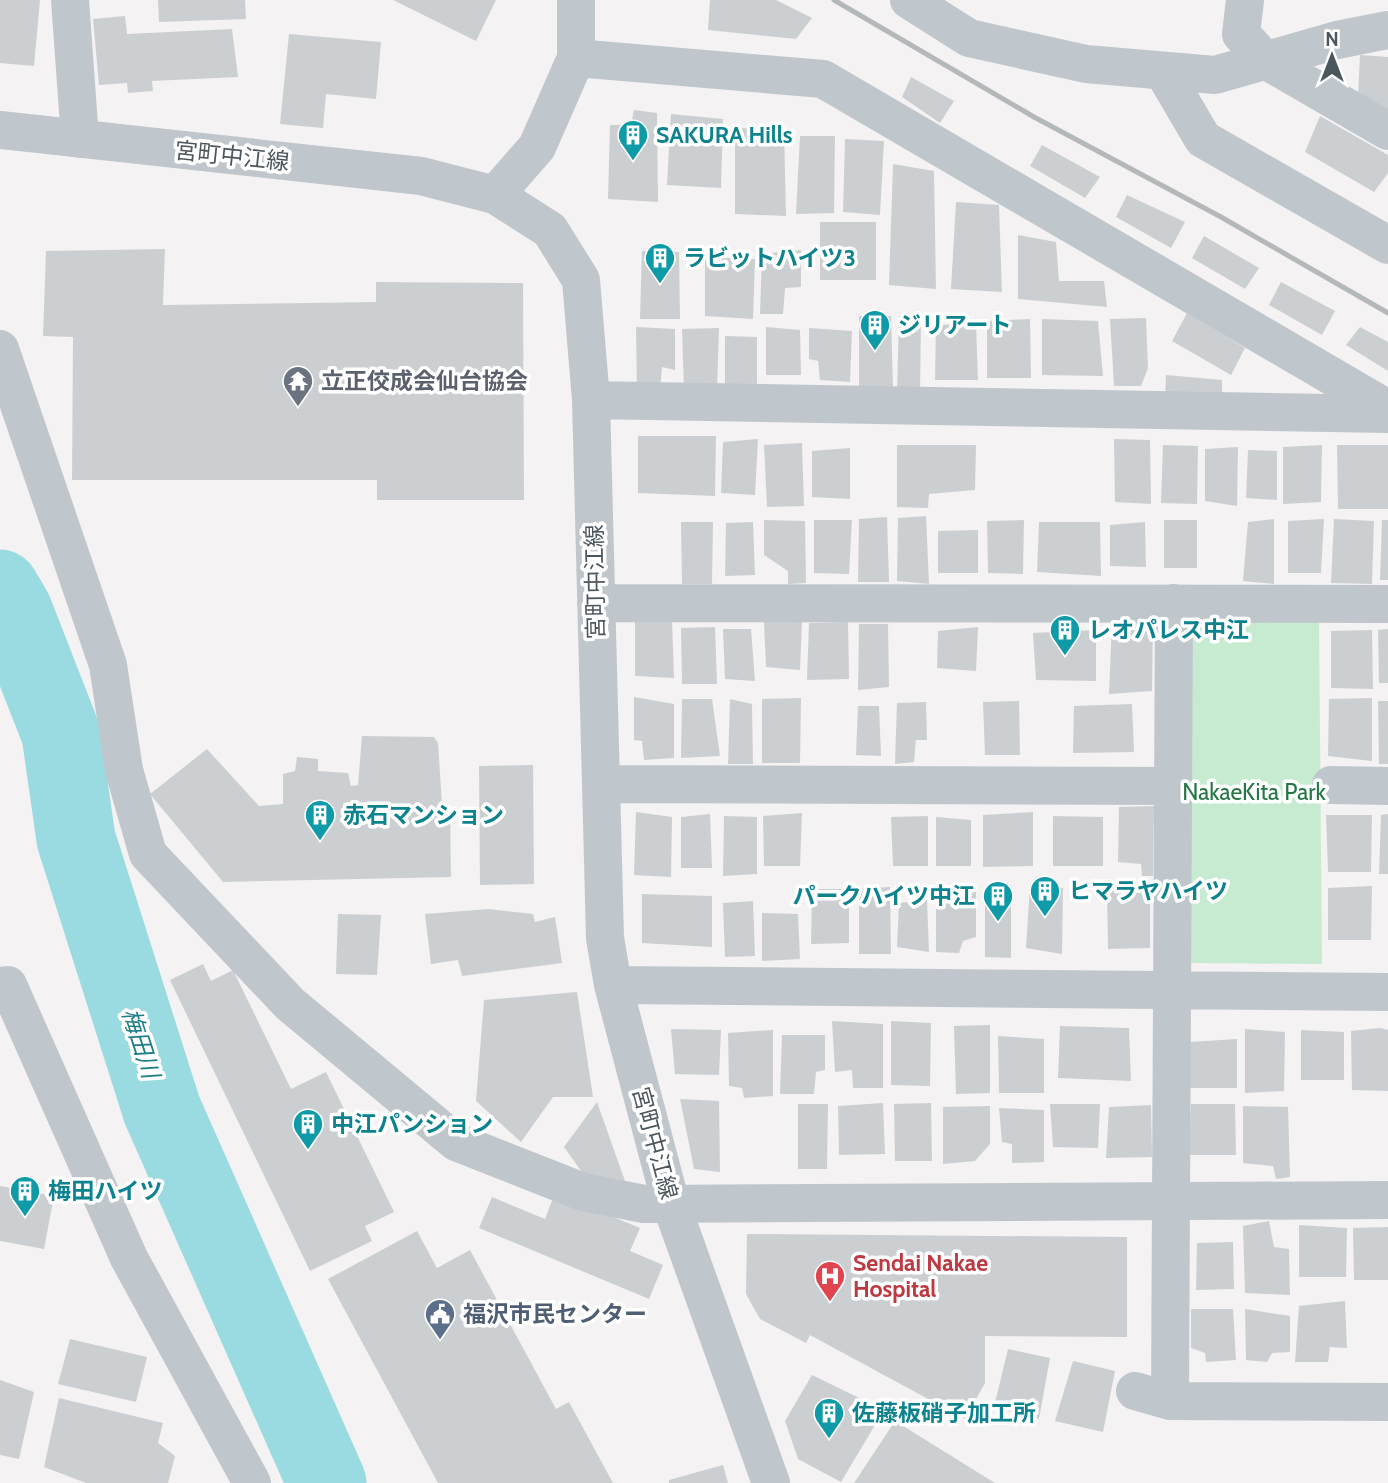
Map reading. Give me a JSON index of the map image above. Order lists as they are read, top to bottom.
{
  "streets": {
    "street": ["宮町中江線"]
  },
  "water": ["梅田川"],
  "parks": ["NakaeKita Park"],
  "places": {
    "building": [
      "SAKURA Hills",
      "ラビットハイツ3",
      "ジリアート",
      "レオパレス中江",
      "赤石マンション",
      "ヒマラヤハイツ",
      "パークハイツ中江",
      "中江パンション",
      "梅田ハイツ",
      "佐藤板硝子加工所"
    ],
    "temple": ["立正佼成会仙台協会"],
    "hospital": ["Sendai Nakae Hospital"],
    "public building": ["福沢市民センター"]
  },
  "north": "top"
}
